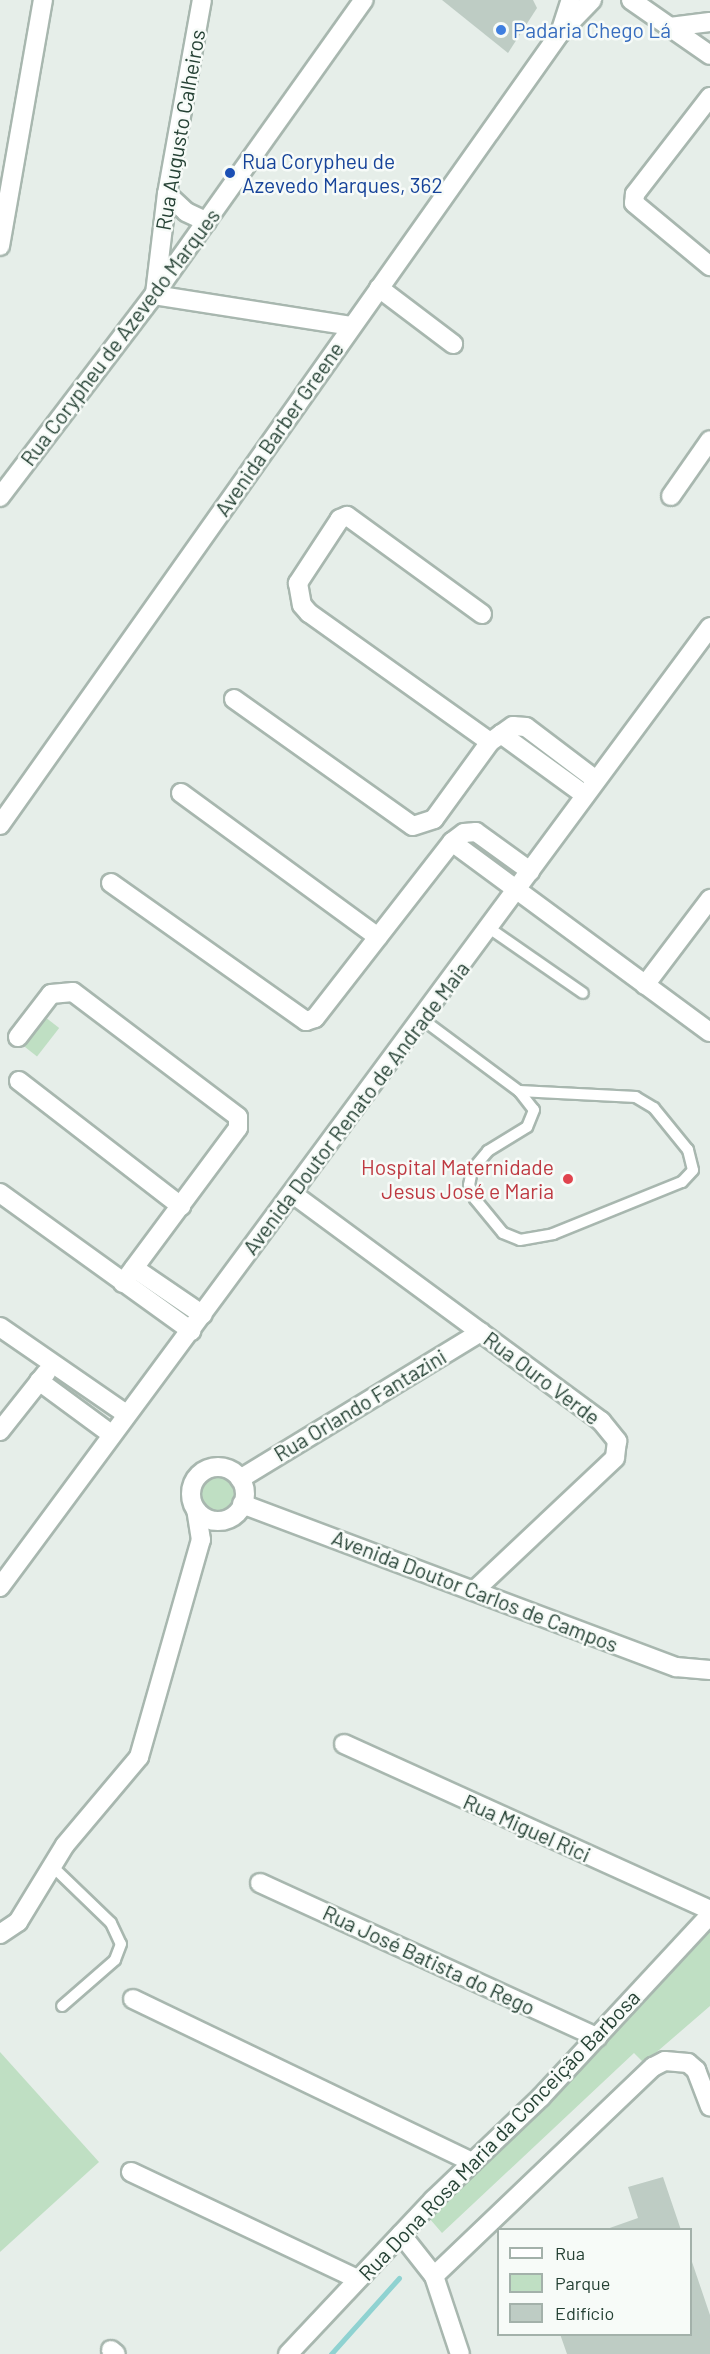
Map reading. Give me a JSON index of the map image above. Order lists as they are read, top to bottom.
{
  "streets": {
    "street": [
      "Rua Augusto Calheiros",
      "Rua Corypheu de Azevedo Marques",
      "Avenida Barber Greene",
      "Avenida Doutor Renato de Andrade Maia",
      "Rua Ouro Verde",
      "Rua Orlando Fantazini",
      "Avenida Doutor Carlos de Campos",
      "Rua Miguel Rici",
      "Rua José Batista do Rego",
      "Rua Dona Rosa Maria da Conceição Barbosa"
    ]
  },
  "crossings": [
    ["Rua Augusto Calheiros", "Rua Corypheu de Azevedo Marques"],
    ["Avenida Doutor Renato de Andrade Maia", "Rua Ouro Verde"],
    ["Rua Ouro Verde", "Rua Orlando Fantazini"],
    ["Rua Ouro Verde", "Avenida Doutor Carlos de Campos"],
    ["Rua Orlando Fantazini", "Avenida Doutor Carlos de Campos"],
    ["Rua José Batista do Rego", "Rua Dona Rosa Maria da Conceição Barbosa"]
  ],
  "places": ["Padaria Chego Lá", "Rua Corypheu de Azevedo Marques, 362", "Hospital Maternidade Jesus José e Maria"],
  "legend": ["Rua", "Parque", "Edifício"]
}
